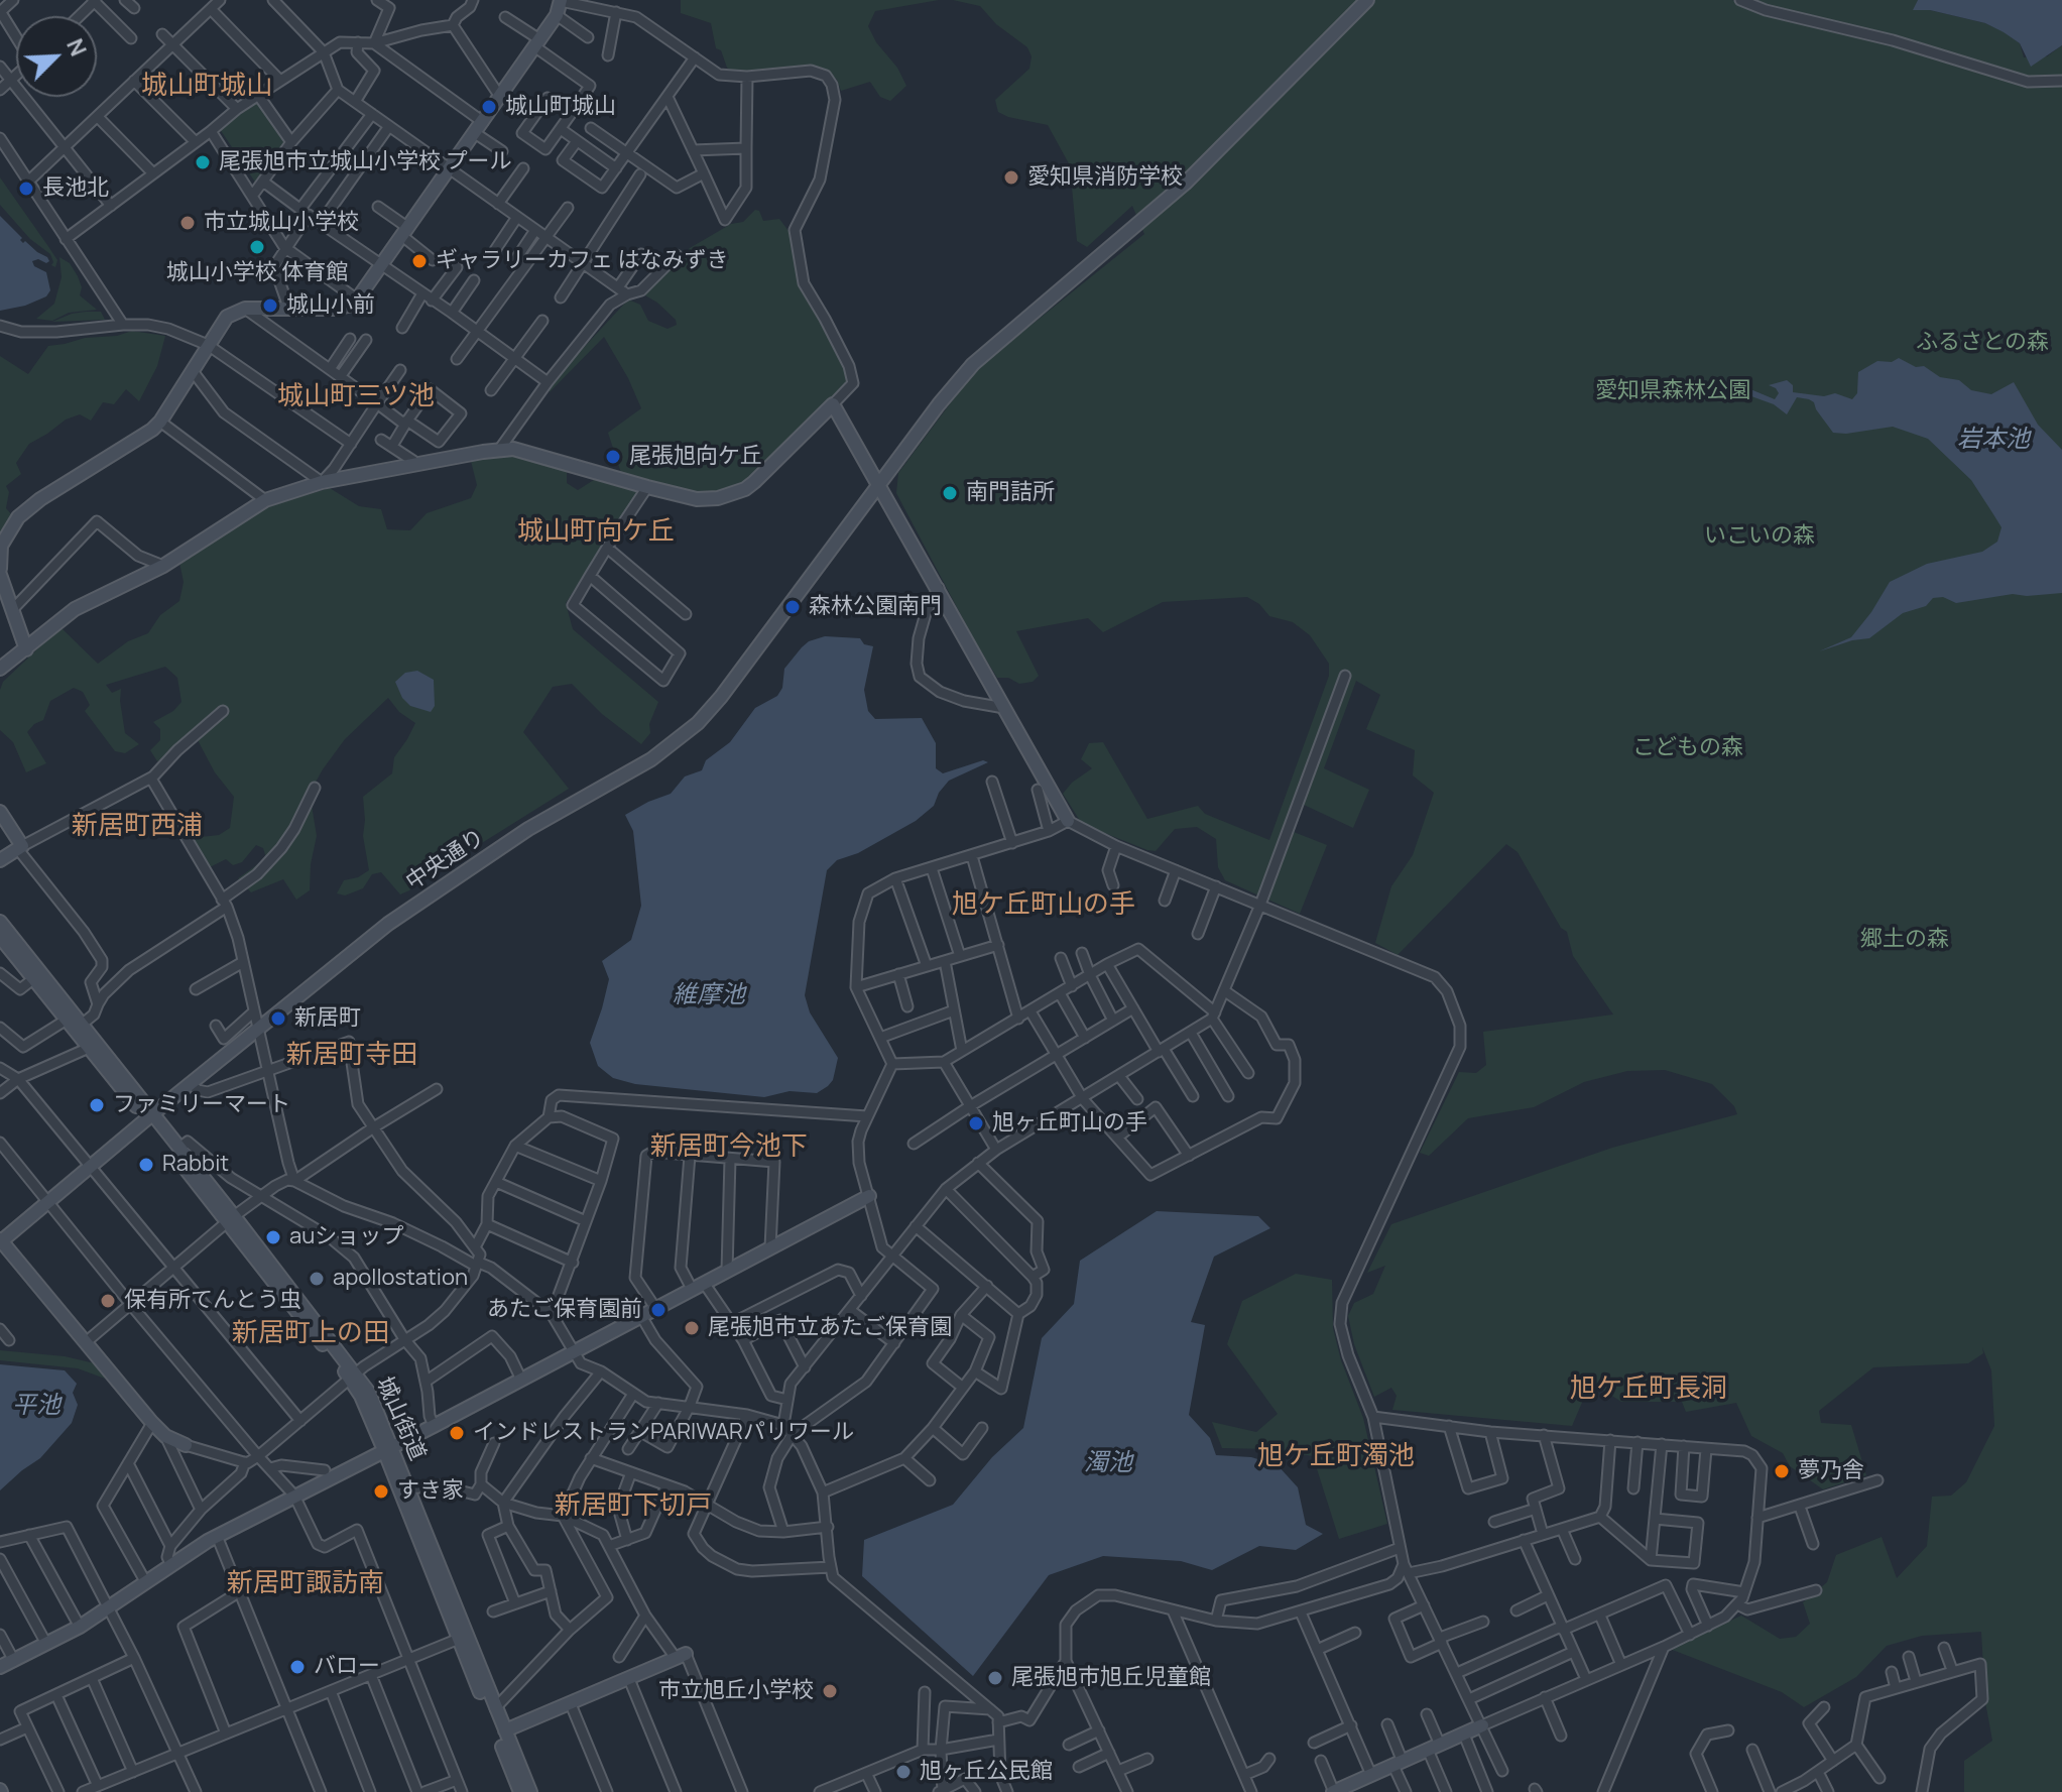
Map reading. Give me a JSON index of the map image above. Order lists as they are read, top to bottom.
{
  "streets": {
    "street": ["中央通り", "城山街道"]
  },
  "crossings": [
    ["中央通り", "城山街道"]
  ],
  "districts": [
    "城山町城山",
    "城山町三ツ池",
    "城山町向ケ丘",
    "新居町西浦",
    "旭ケ丘町山の手",
    "新居町寺田",
    "新居町今池下",
    "新居町上の田",
    "旭ケ丘町長洞",
    "旭ケ丘町濁池",
    "新居町下切戸",
    "新居町諏訪南"
  ],
  "water": [
    "岩本池",
    "維摩池",
    "平池",
    "濁池"
  ],
  "parks": [
    "ふるさとの森",
    "愛知県森林公園",
    "いこいの森",
    "こどもの森",
    "郷土の森"
  ],
  "places": [
    "城山町城山",
    "尾張旭市立城山小学校 プール",
    "愛知県消防学校",
    "長池北",
    "市立城山小学校",
    "城山小学校 体育館",
    "ギャラリーカフェ はなみずき",
    "城山小前",
    "尾張旭向ケ丘",
    "南門詰所",
    "森林公園南門",
    "新居町",
    "ファミリーマート",
    "旭ヶ丘町山の手",
    "Rabbit",
    "auショップ",
    "apollostation",
    "保有所てんとう虫",
    "あたご保育園前",
    "尾張旭市立あたご保育園",
    "インドレストランPARIWARパリワール",
    "夢乃舎",
    "すき家",
    "バロー",
    "尾張旭市旭丘児童館",
    "市立旭丘小学校",
    "旭ヶ丘公民館"
  ],
  "north": "top right"
}
